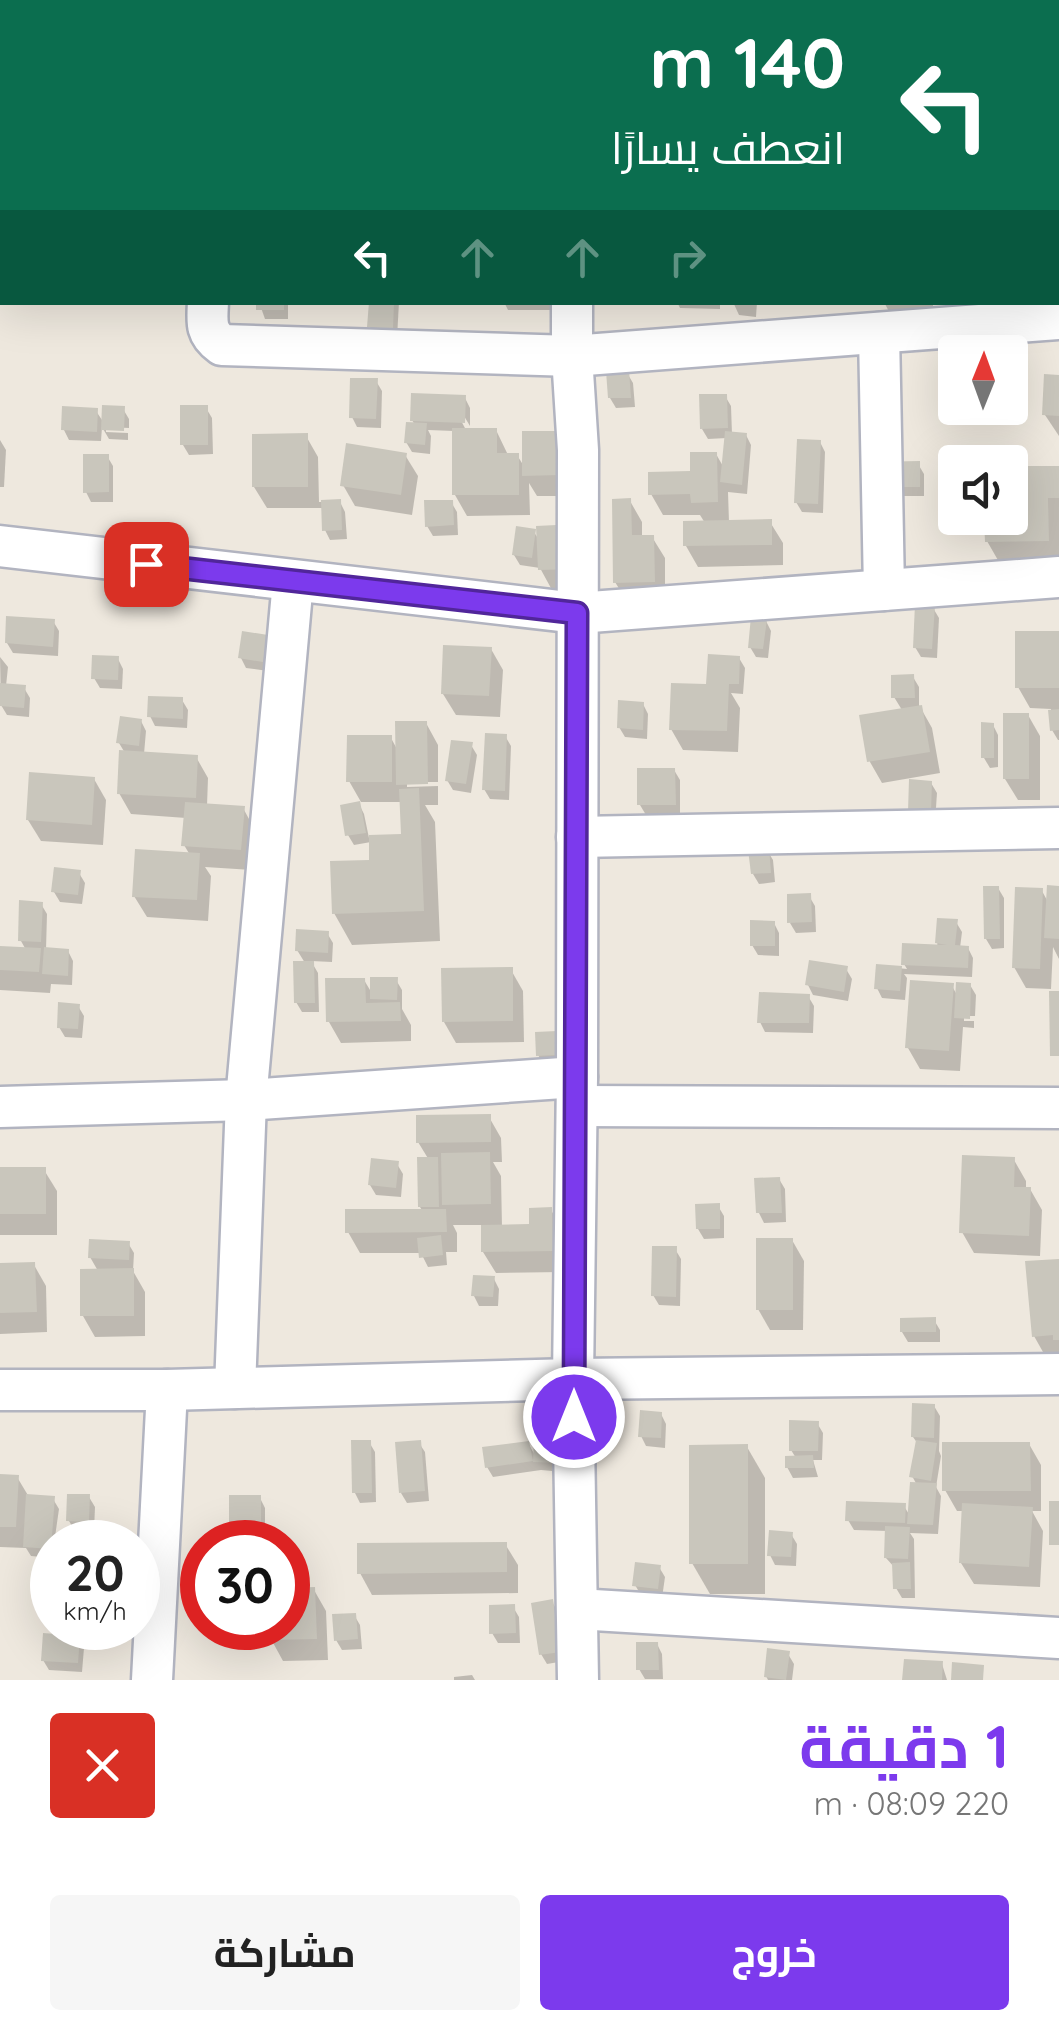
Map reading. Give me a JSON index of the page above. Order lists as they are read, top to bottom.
{
  "north": "top",
  "page": {
    "turn": ["140 m", "انعطف يسارًا"],
    "speed": "20 km/h",
    "limit": "30",
    "heading": ["1 دقيقة", "220 m · 08:09"],
    "buttons": ["خروج", "مشاركة"]
  }
}
